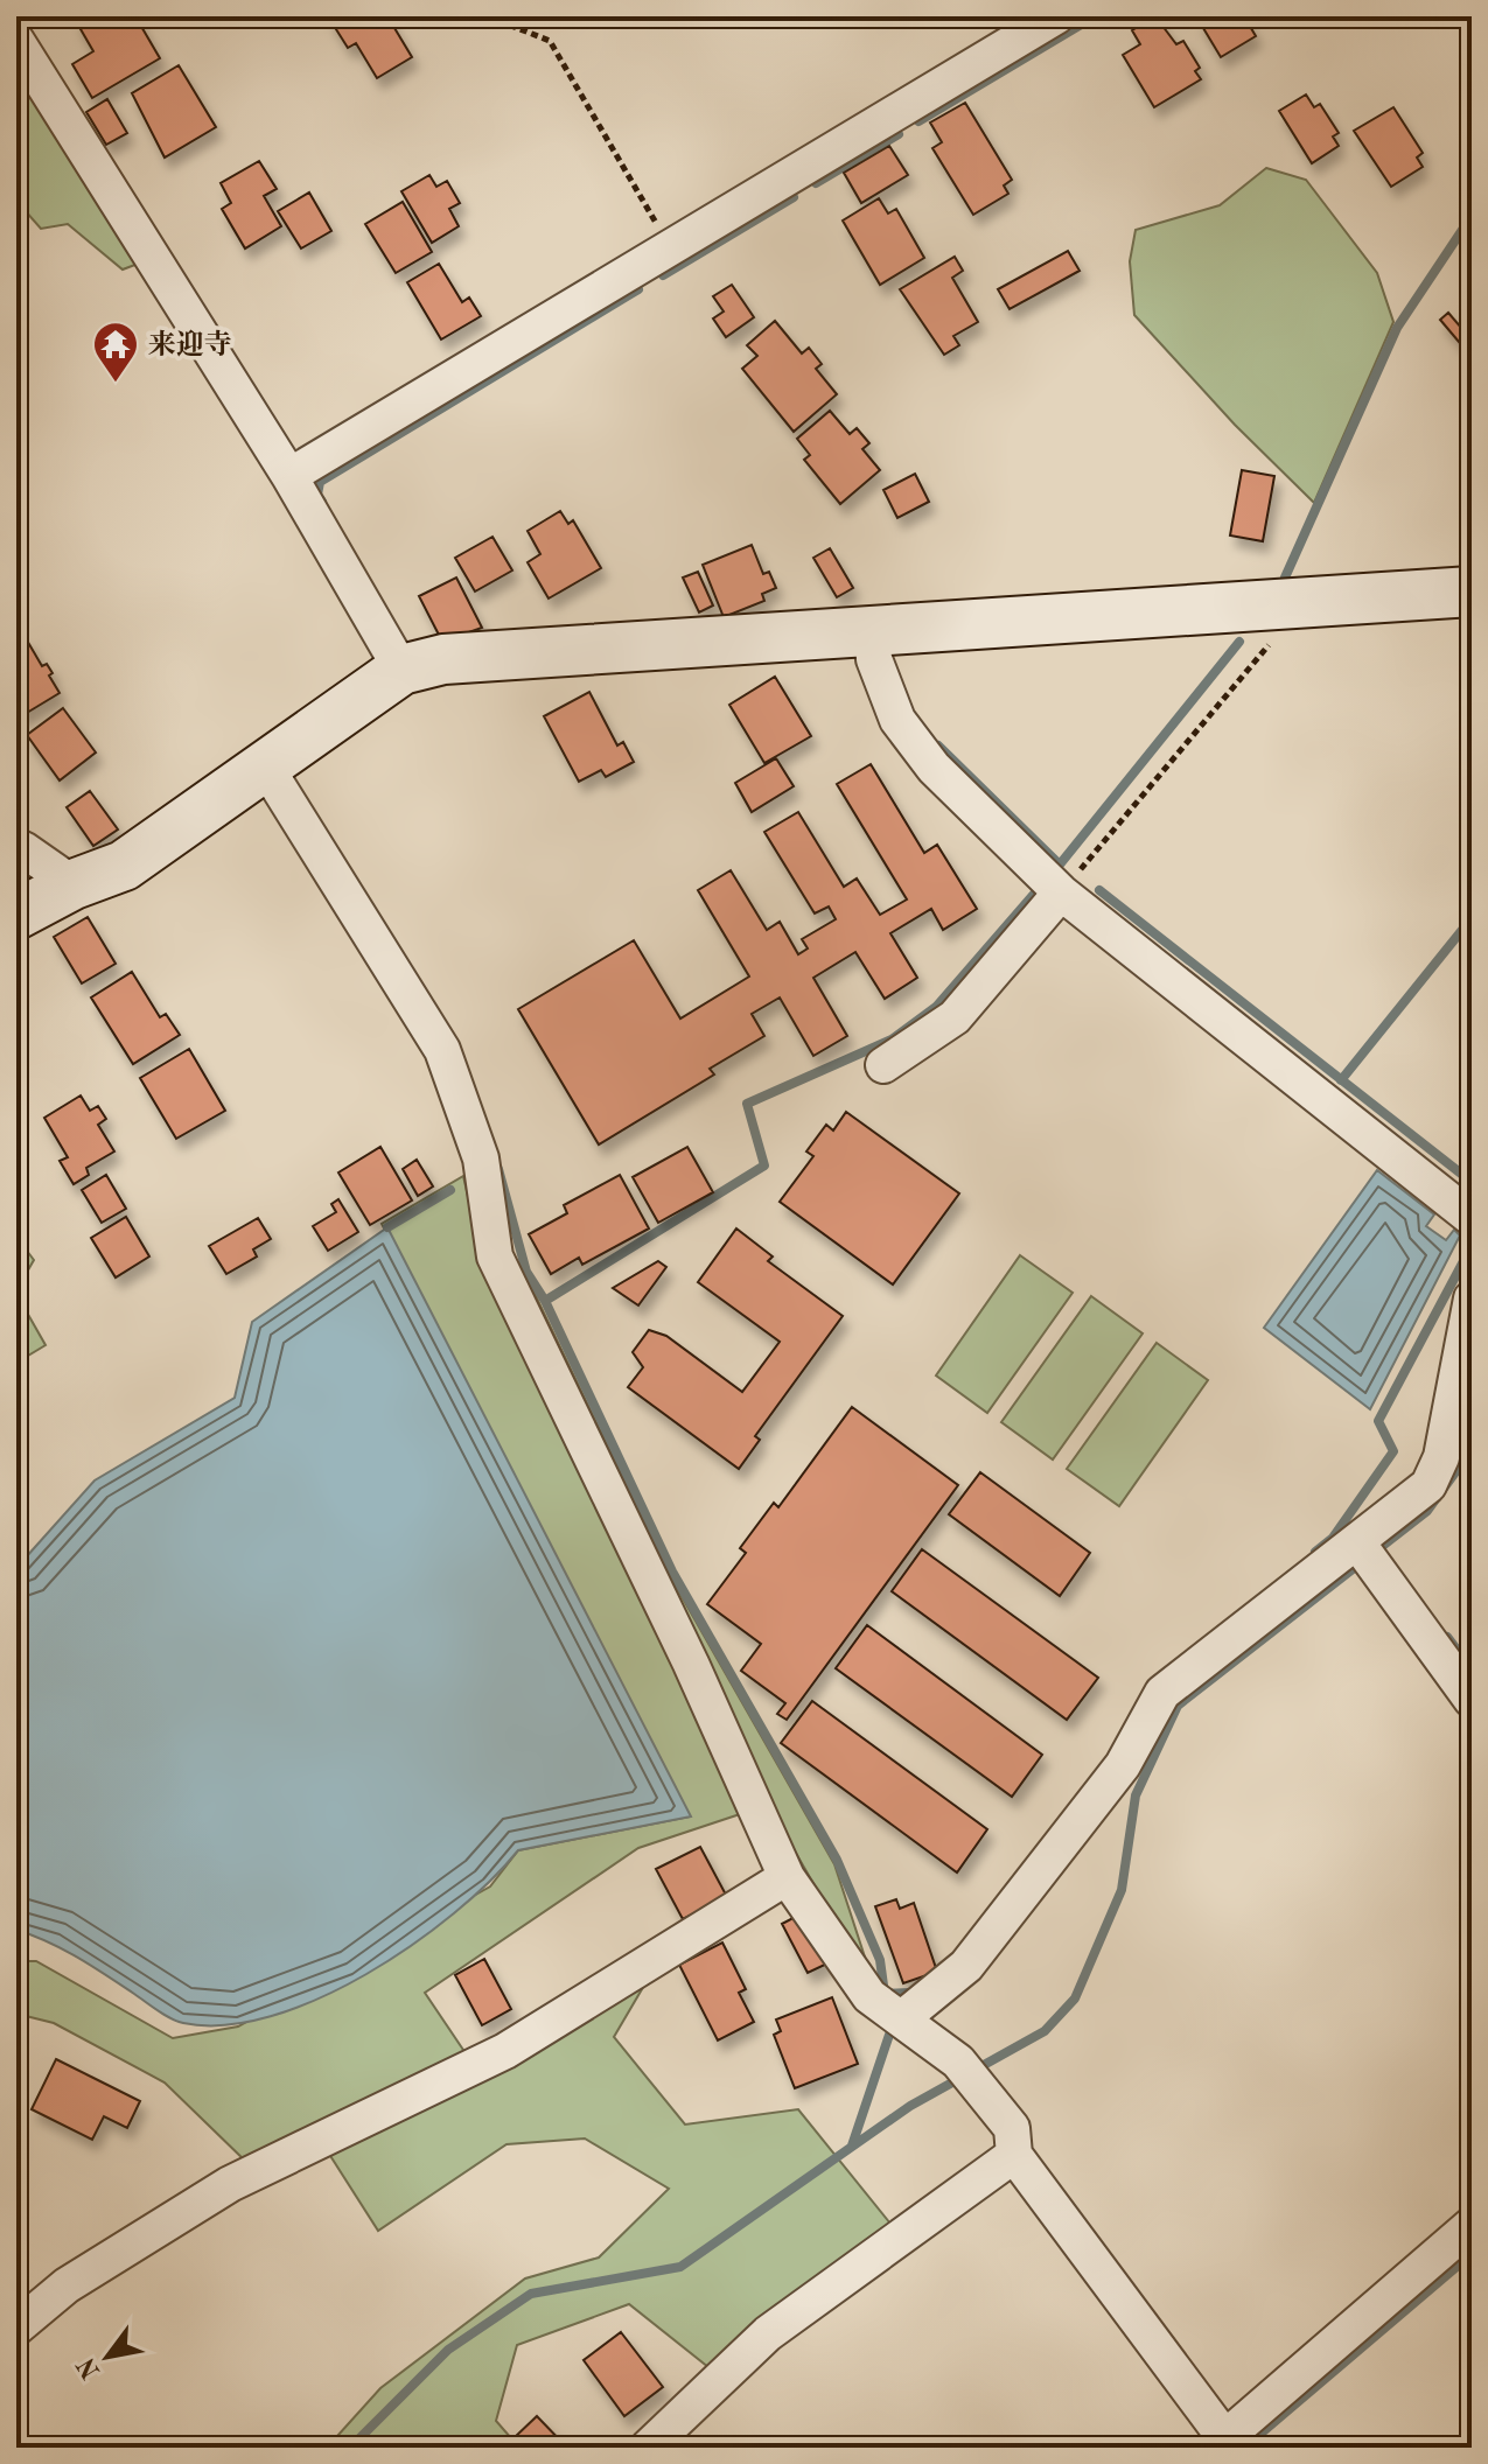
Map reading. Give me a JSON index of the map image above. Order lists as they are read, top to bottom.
{
  "places": {
    "temple": ["来迎寺"]
  },
  "north": "bottom left"
}
